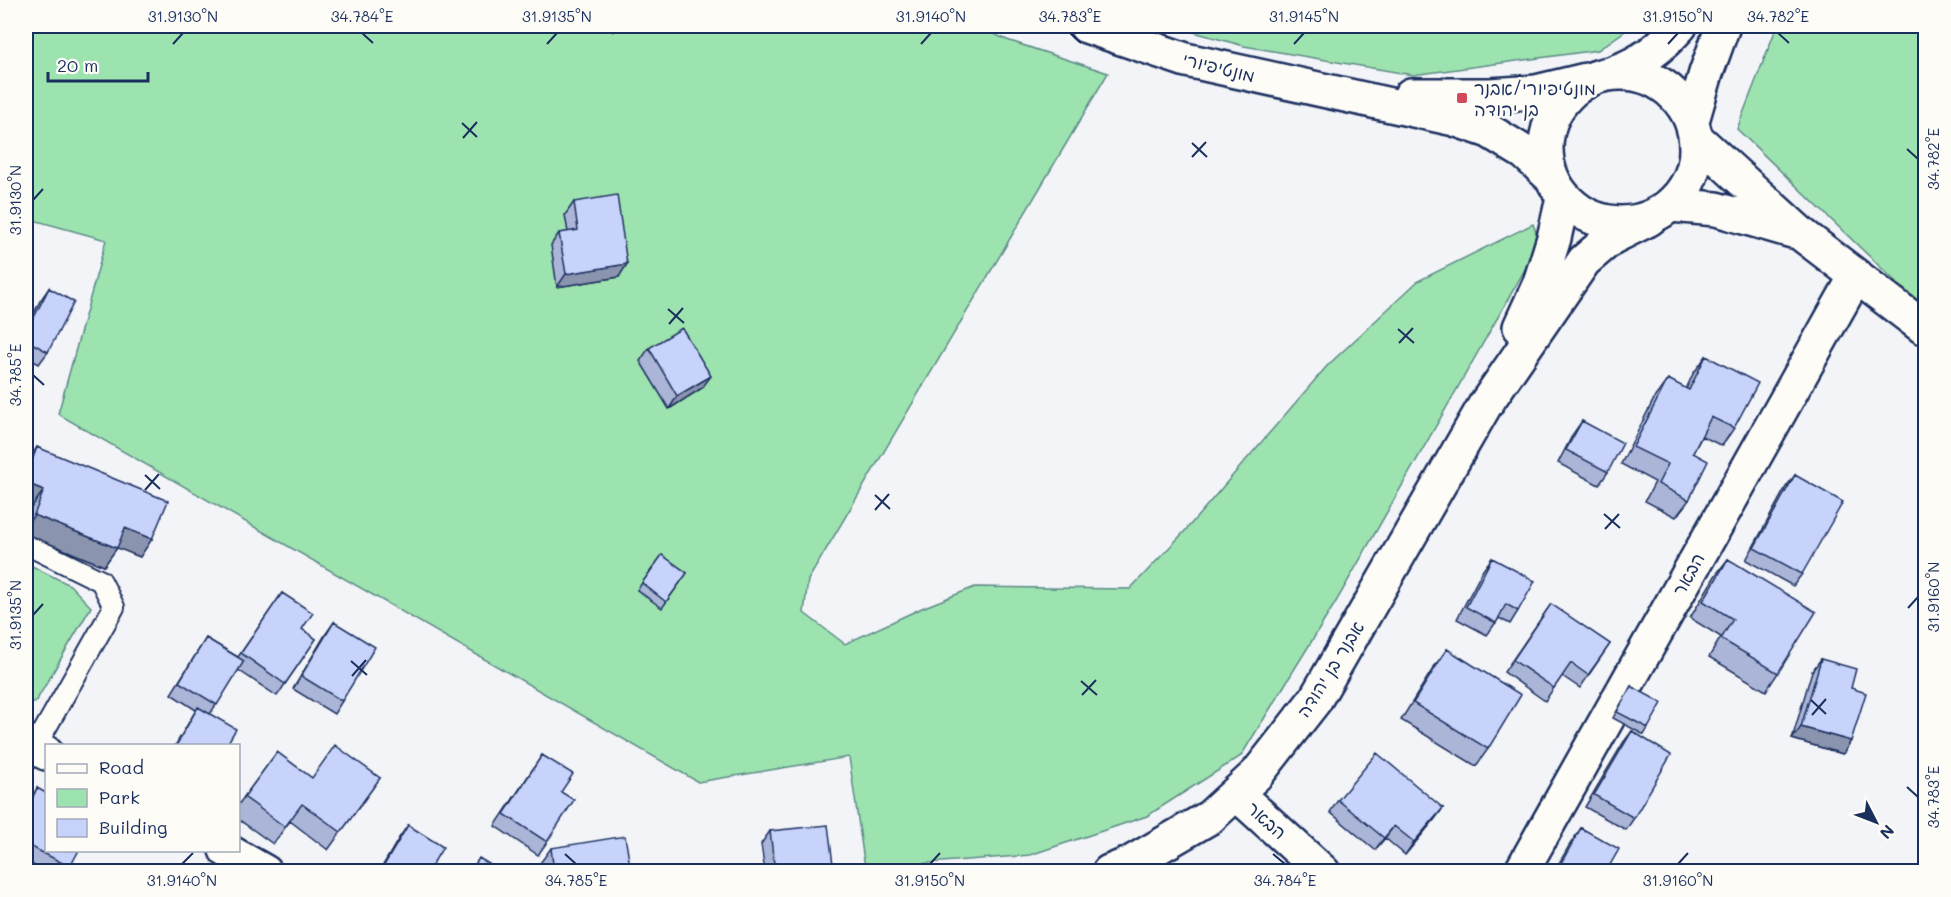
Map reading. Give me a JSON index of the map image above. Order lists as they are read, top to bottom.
{
  "streets": {
    "street": ["מונטיפיורי", "הבאר", "אבנר בן יהודה"]
  },
  "crossings": [
    ["מונטיפיורי", "אבנר בן יהודה"],
    ["הבאר", "אבנר בן יהודה"]
  ],
  "places": {
    "transit": ["מונטיפיורי/אבנר בן יהודה"]
  },
  "legend": ["Road", "Park", "Building"],
  "scale_bar": "20 m",
  "north": "bottom right",
  "coordinates": [
    "31.9130°N",
    "34.784°E",
    "31.9135°N",
    "31.9140°N",
    "34.783°E",
    "31.9145°N",
    "31.9150°N",
    "34.782°E",
    "34.785°E",
    "31.9160°N"
  ]
}
